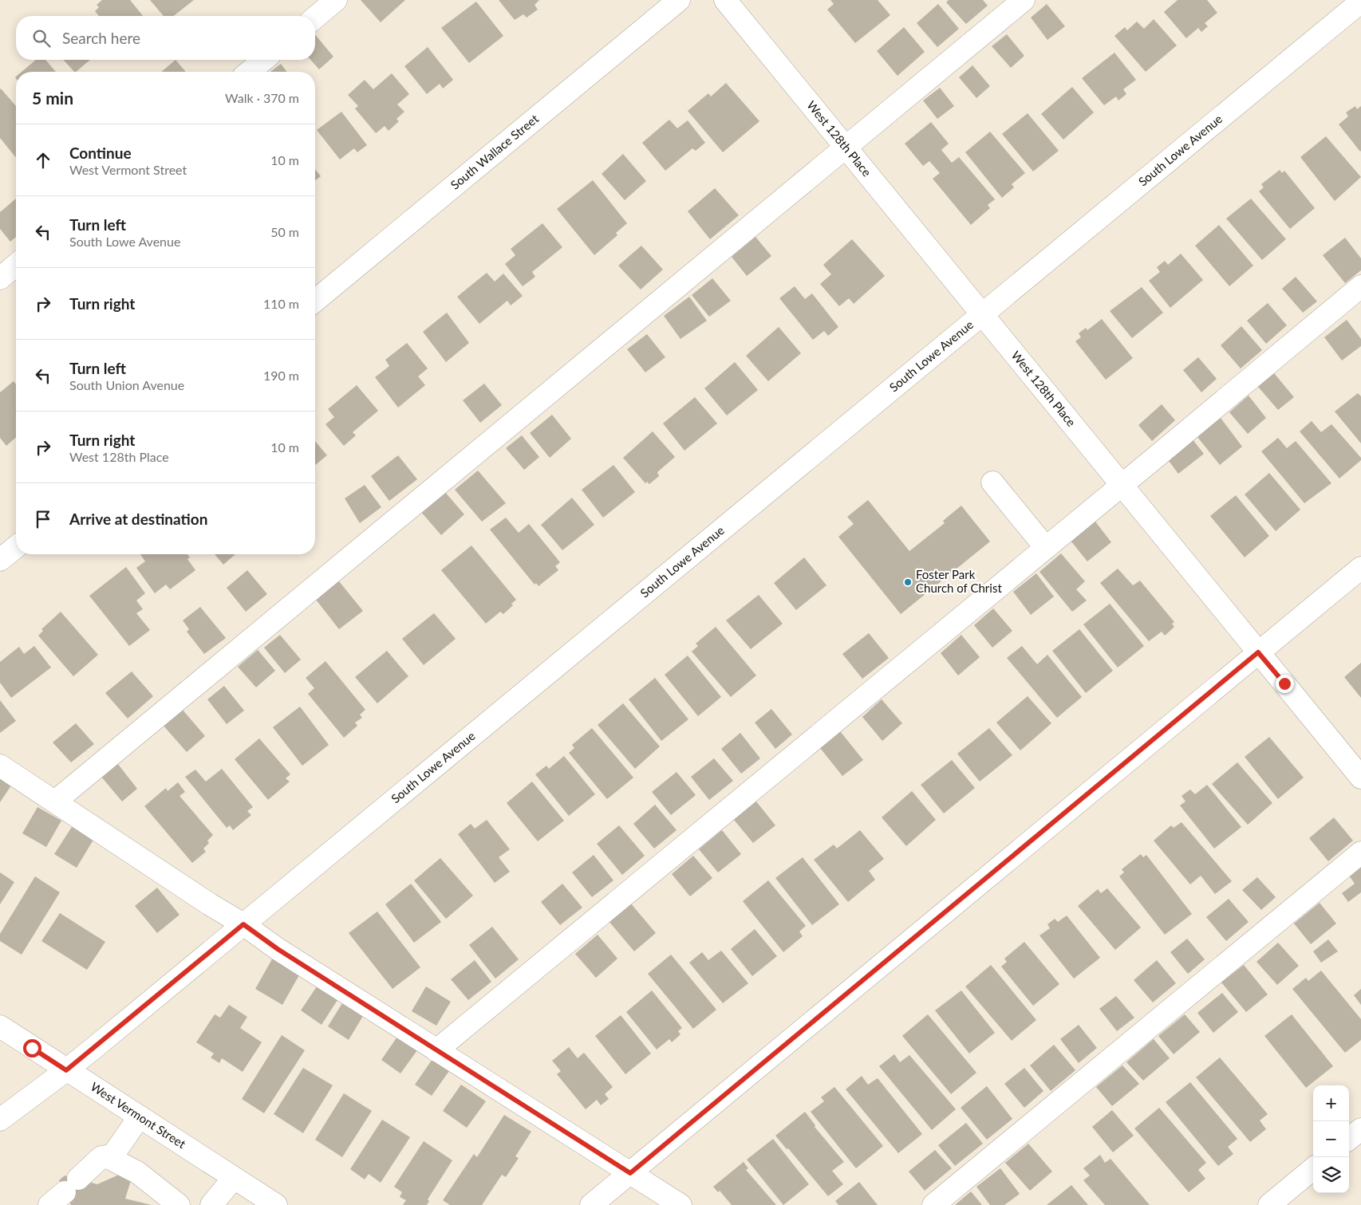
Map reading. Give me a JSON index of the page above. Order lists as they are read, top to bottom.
{
  "streets": {
    "street": [
      "West 128th Place",
      "South Lowe Avenue",
      "South Wallace Street",
      "West Vermont Street"
    ]
  },
  "crossings": [
    ["West 128th Place", "South Lowe Avenue"],
    ["South Lowe Avenue", "West Vermont Street"]
  ],
  "places": ["Foster Park Church of Christ"],
  "page": {
    "search": "Search here",
    "heading": ["5 min", "Walk · 370 m"],
    "list": [
      ["Continue", "West Vermont Street", "10 m"],
      ["Turn left", "South Lowe Avenue", "50 m"],
      ["Turn right", "110 m"],
      ["Turn left", "South Union Avenue", "190 m"],
      ["Turn right", "West 128th Place", "10 m"],
      "Arrive at destination"
    ],
    "map_buttons": ["+", "−"]
  }
}
